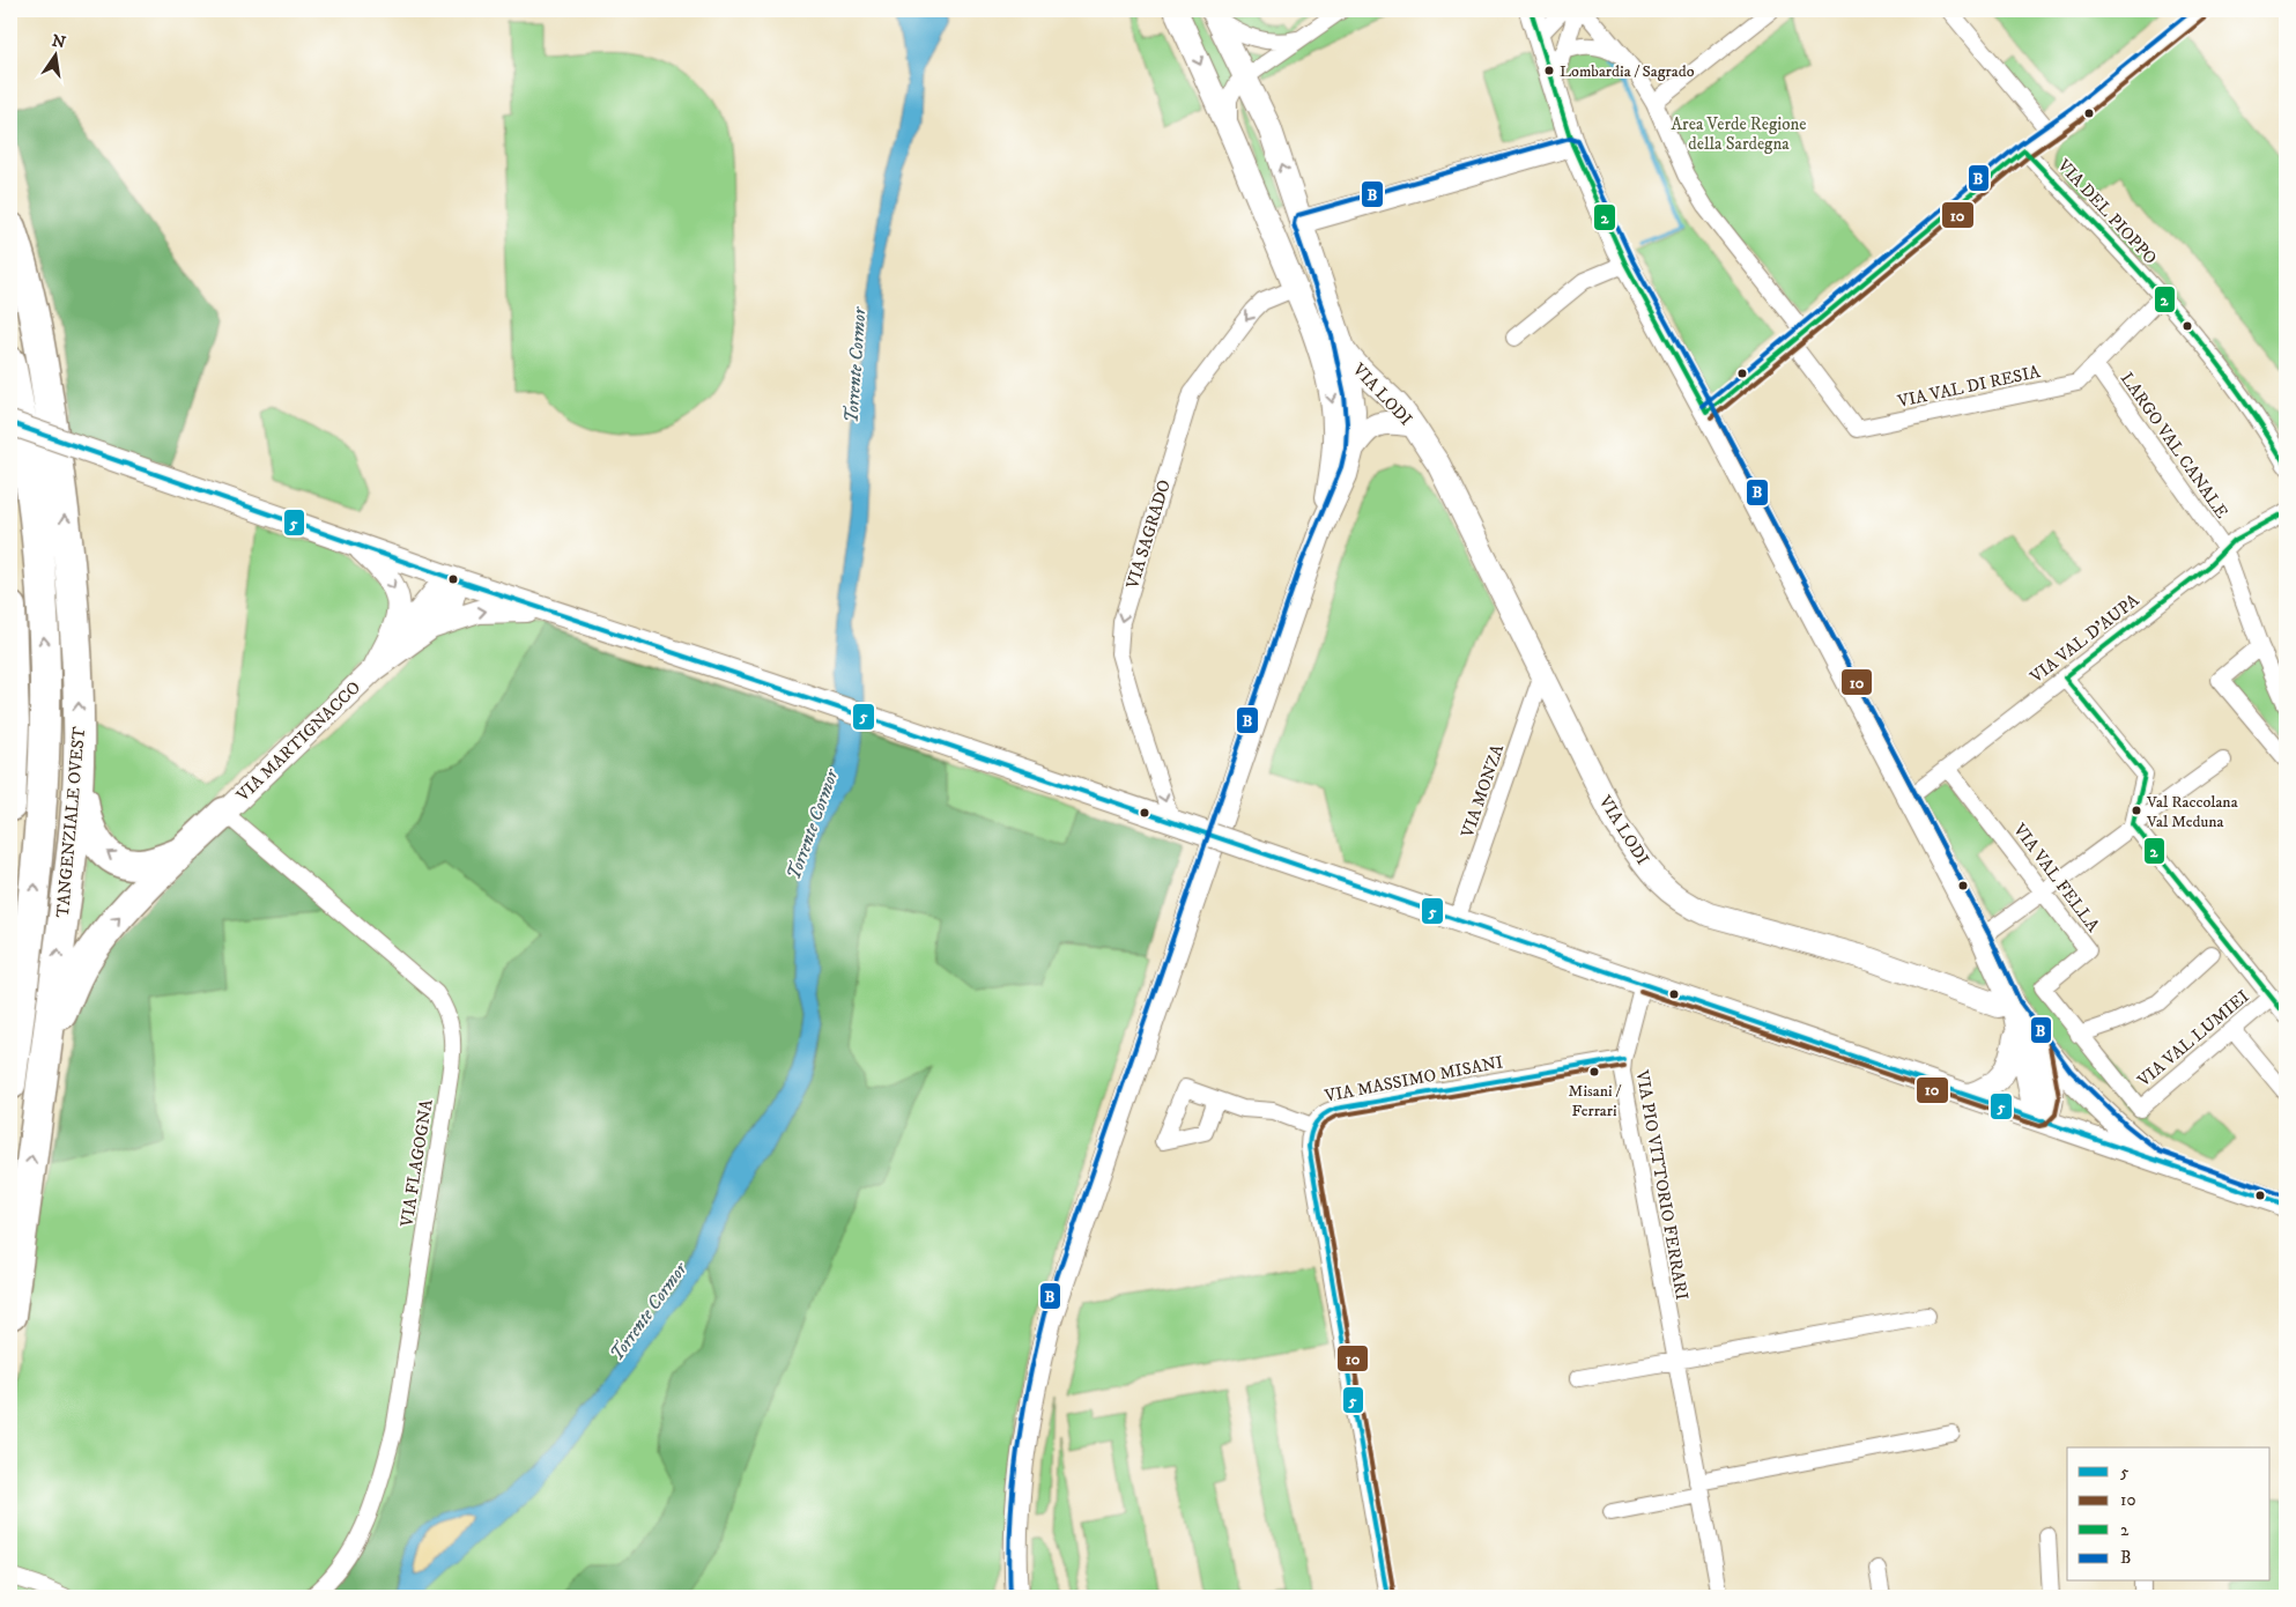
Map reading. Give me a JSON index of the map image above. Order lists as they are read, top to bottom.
{
  "streets": {
    "highway": ["TANGENZIALE OVEST"],
    "street": [
      "VIA DEL PIOPPO",
      "VIA VAL DI RESIA",
      "VIA LODI",
      "LARGO VAL CANALE",
      "VIA SAGRADO",
      "VIA VAL D'AUPA",
      "VIA MARTIGNACCO",
      "VIA MONZA",
      "VIA VAL FELLA",
      "VIA VAL LUMIEI",
      "VIA MASSIMO MISANI",
      "VIA FLAGOGNA",
      "VIA PIO VITTORIO FERRARI"
    ]
  },
  "crossings": [
    ["VIA DEL PIOPPO", "VIA VAL DI RESIA"],
    ["VIA VAL DI RESIA", "LARGO VAL CANALE"],
    ["VIA LODI", "VIA MONZA"],
    ["LARGO VAL CANALE", "VIA VAL D'AUPA"],
    ["VIA SAGRADO", "VIA MARTIGNACCO"],
    ["VIA VAL D'AUPA", "VIA VAL FELLA"],
    ["VIA MARTIGNACCO", "VIA MONZA"],
    ["VIA MARTIGNACCO", "VIA FLAGOGNA"],
    ["VIA MARTIGNACCO", "VIA PIO VITTORIO FERRARI"],
    ["VIA VAL FELLA", "VIA VAL LUMIEI"],
    ["VIA MASSIMO MISANI", "VIA PIO VITTORIO FERRARI"]
  ],
  "water": ["Torrente Cormor"],
  "parks": ["Area Verde Regione della Sardegna"],
  "places": ["Lombardia / Sagrado", "Val Raccolana Val Meduna", "Misani / Ferrari"],
  "lines": [
    "transit line 2",
    "transit line B",
    "transit line 10",
    "transit line 5"
  ],
  "legend": [
    "5",
    "10",
    "2",
    "B"
  ],
  "north": "top"
}
